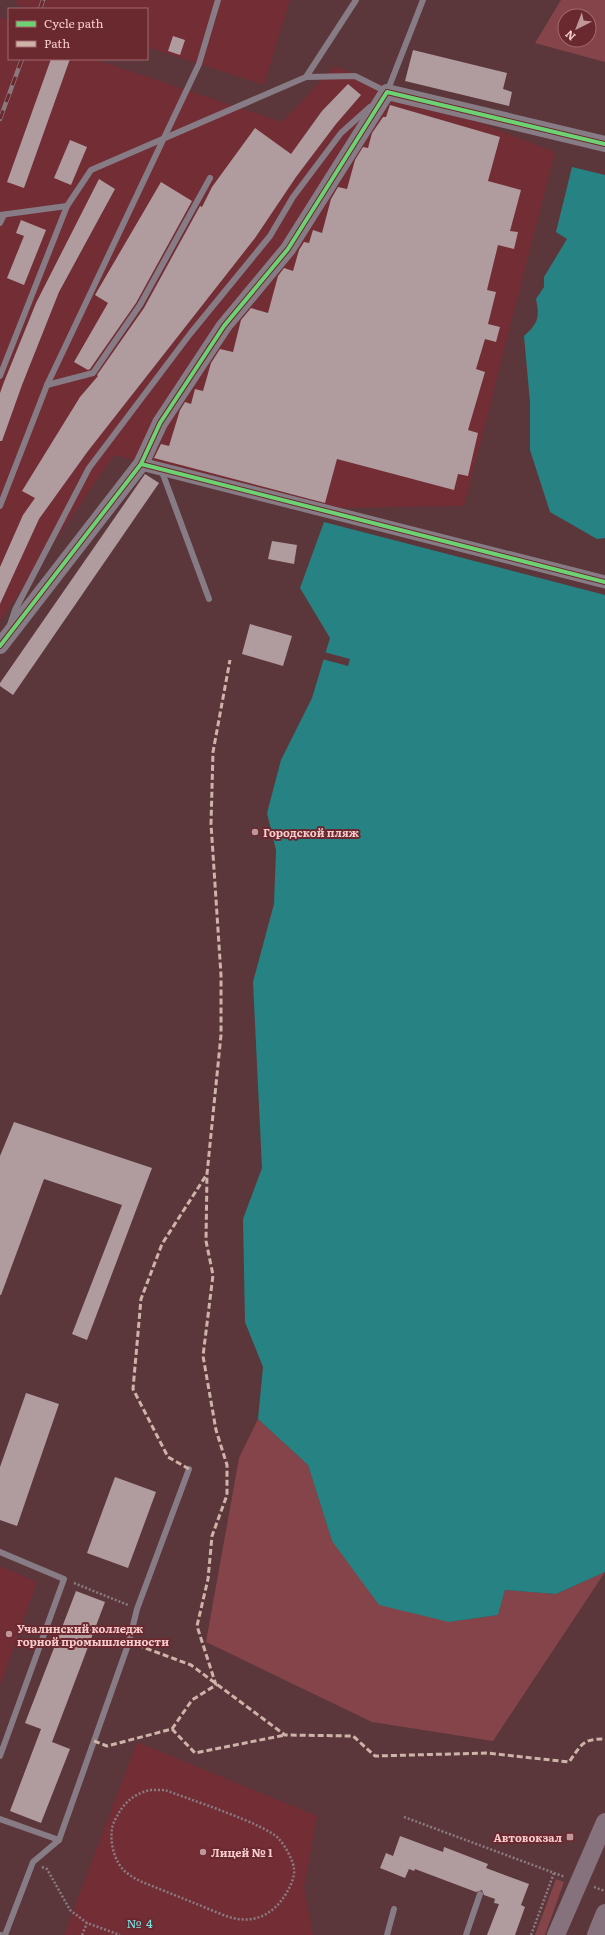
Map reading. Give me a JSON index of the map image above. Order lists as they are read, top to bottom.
{
  "districts": ["№ 4"],
  "places": {
    "other": ["Городской пляж", "Учалинский колледж горной промышленности", "Лицей № 1"],
    "transit": ["Автовокзал"]
  },
  "legend": ["Cycle path", "Path"],
  "north": "bottom left"
}
